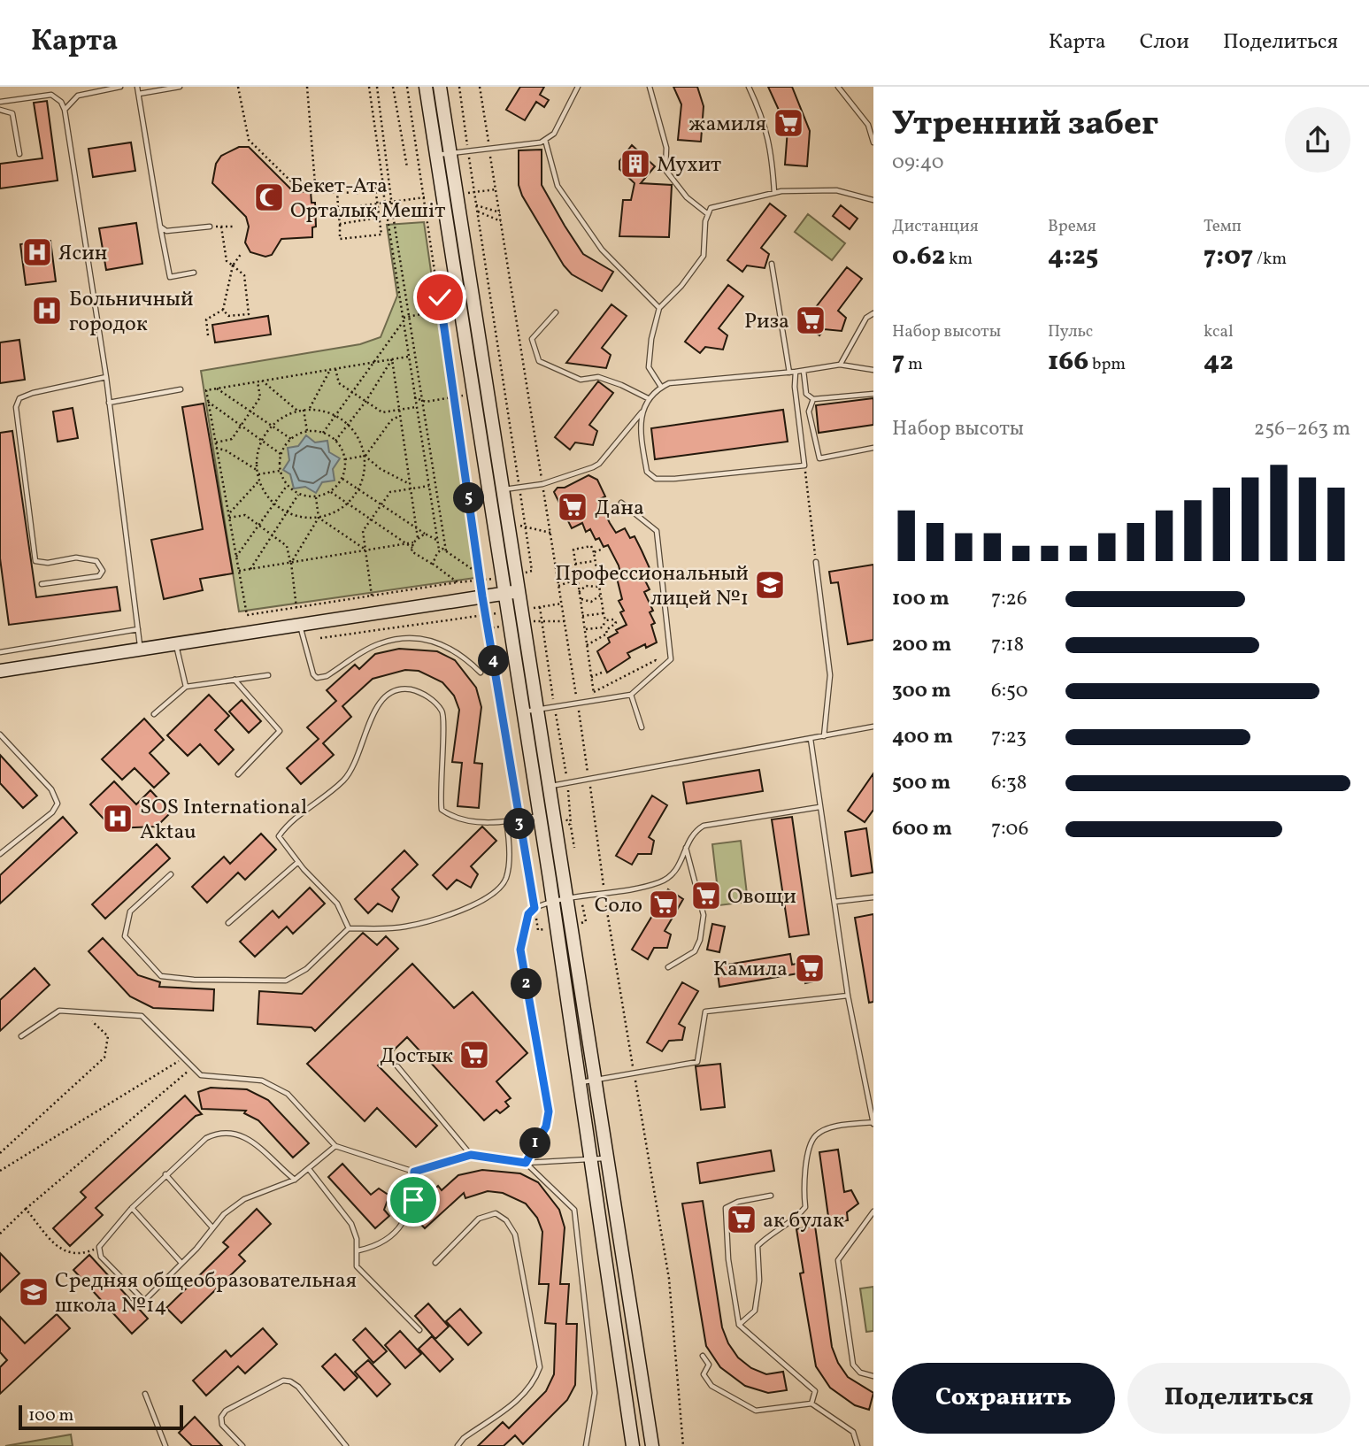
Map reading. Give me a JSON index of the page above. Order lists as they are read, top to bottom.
{
  "places": {
    "supermarket": [
      "жамиля",
      "Риза",
      "Дана",
      "Овощи",
      "Соло",
      "Камила",
      "Достык",
      "ак булак"
    ],
    "building": ["Мухит"],
    "mosque": ["Бекет-Ата Орталық Мешіт"],
    "hospital": ["Ясин", "Больничный городок", "SOS International Aktau"],
    "school or university": ["Профессиональный лицей №1", "Cредняя общеобразовательная школа №14"]
  },
  "scale_bar": "100 m",
  "page": {
    "header": "Карта",
    "nav": ["Карта", "Слои", "Поделиться"],
    "heading": ["Утренний забег", "09:40"],
    "stats": [
      ["Дистанция", "0.62 km"],
      ["Время", "4:25"],
      ["Темп", "7:07 /km"],
      ["Набор высоты", "7 m"],
      ["Пульс", "166 bpm"],
      ["kcal", "42"]
    ],
    "chart": ["Набор высоты", "256–263 m"],
    "pins": [
      "5",
      "4",
      "3",
      "2",
      "1"
    ],
    "list": [
      {
        "name": "100 m",
        "note": "7:26"
      },
      {
        "name": "200 m",
        "note": "7:18"
      },
      {
        "name": "300 m",
        "note": "6:50"
      },
      {
        "name": "400 m",
        "note": "7:23"
      },
      {
        "name": "500 m",
        "note": "6:38"
      },
      {
        "name": "600 m",
        "note": "7:06"
      }
    ],
    "buttons": ["Сохранить", "Поделиться"],
    "scale": "100 m"
  }
}
